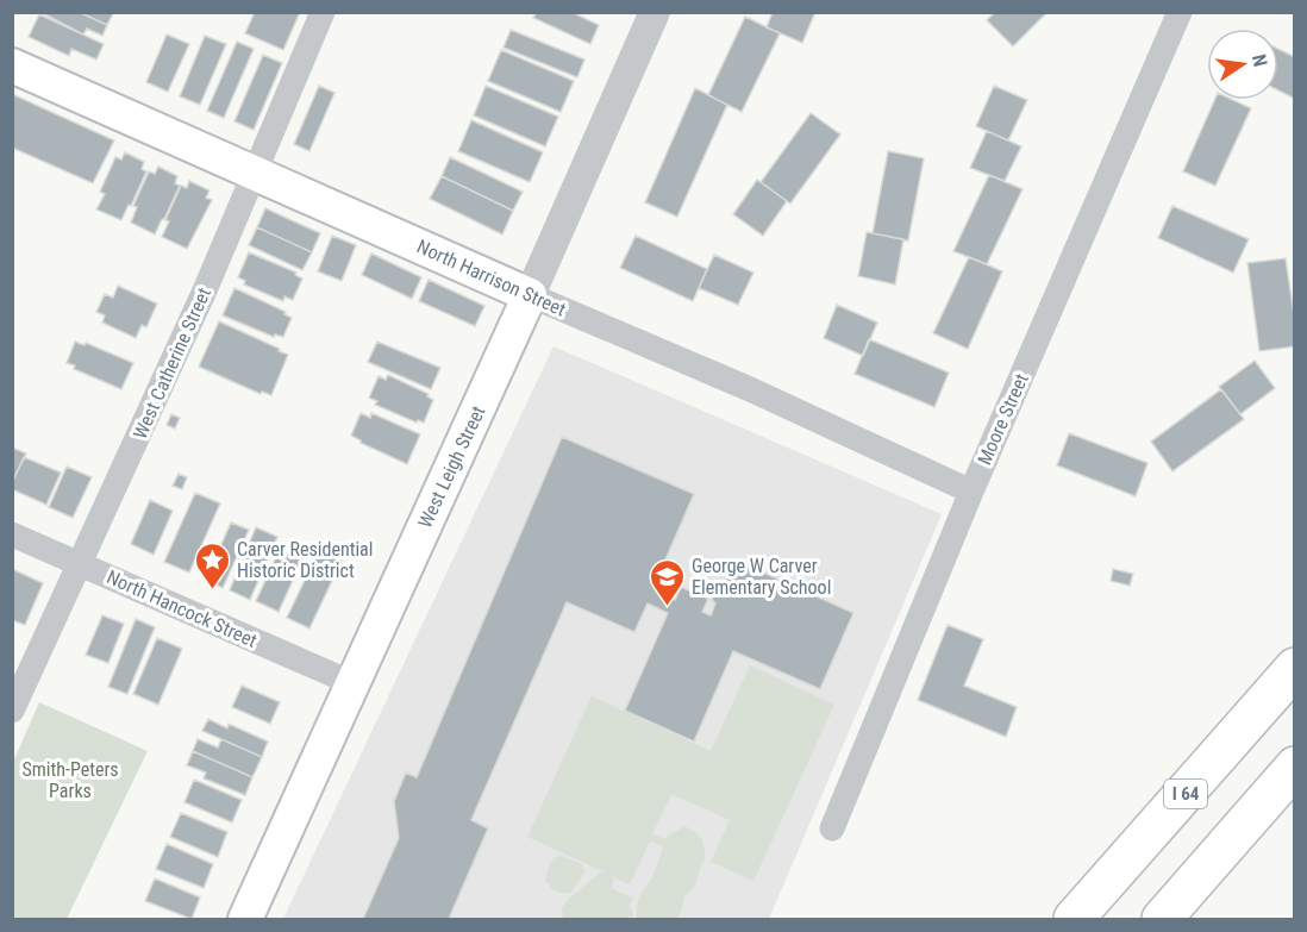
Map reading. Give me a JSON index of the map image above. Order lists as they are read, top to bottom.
{
  "streets": {
    "highway": ["I 64"],
    "main road": ["North Harrison Street", "West Leigh Street"],
    "street": ["West Catherine Street", "Moore Street", "North Hancock Street"]
  },
  "crossings": [
    ["North Harrison Street", "West Catherine Street"],
    ["North Harrison Street", "Moore Street"],
    ["North Harrison Street", "West Leigh Street"],
    ["West Catherine Street", "North Hancock Street"],
    ["West Leigh Street", "North Hancock Street"]
  ],
  "parks": ["Smith-Peters Parks"],
  "places": {
    "place": ["Carver Residential Historic District"],
    "school or university": ["George W Carver Elementary School"]
  },
  "north": "right"
}
